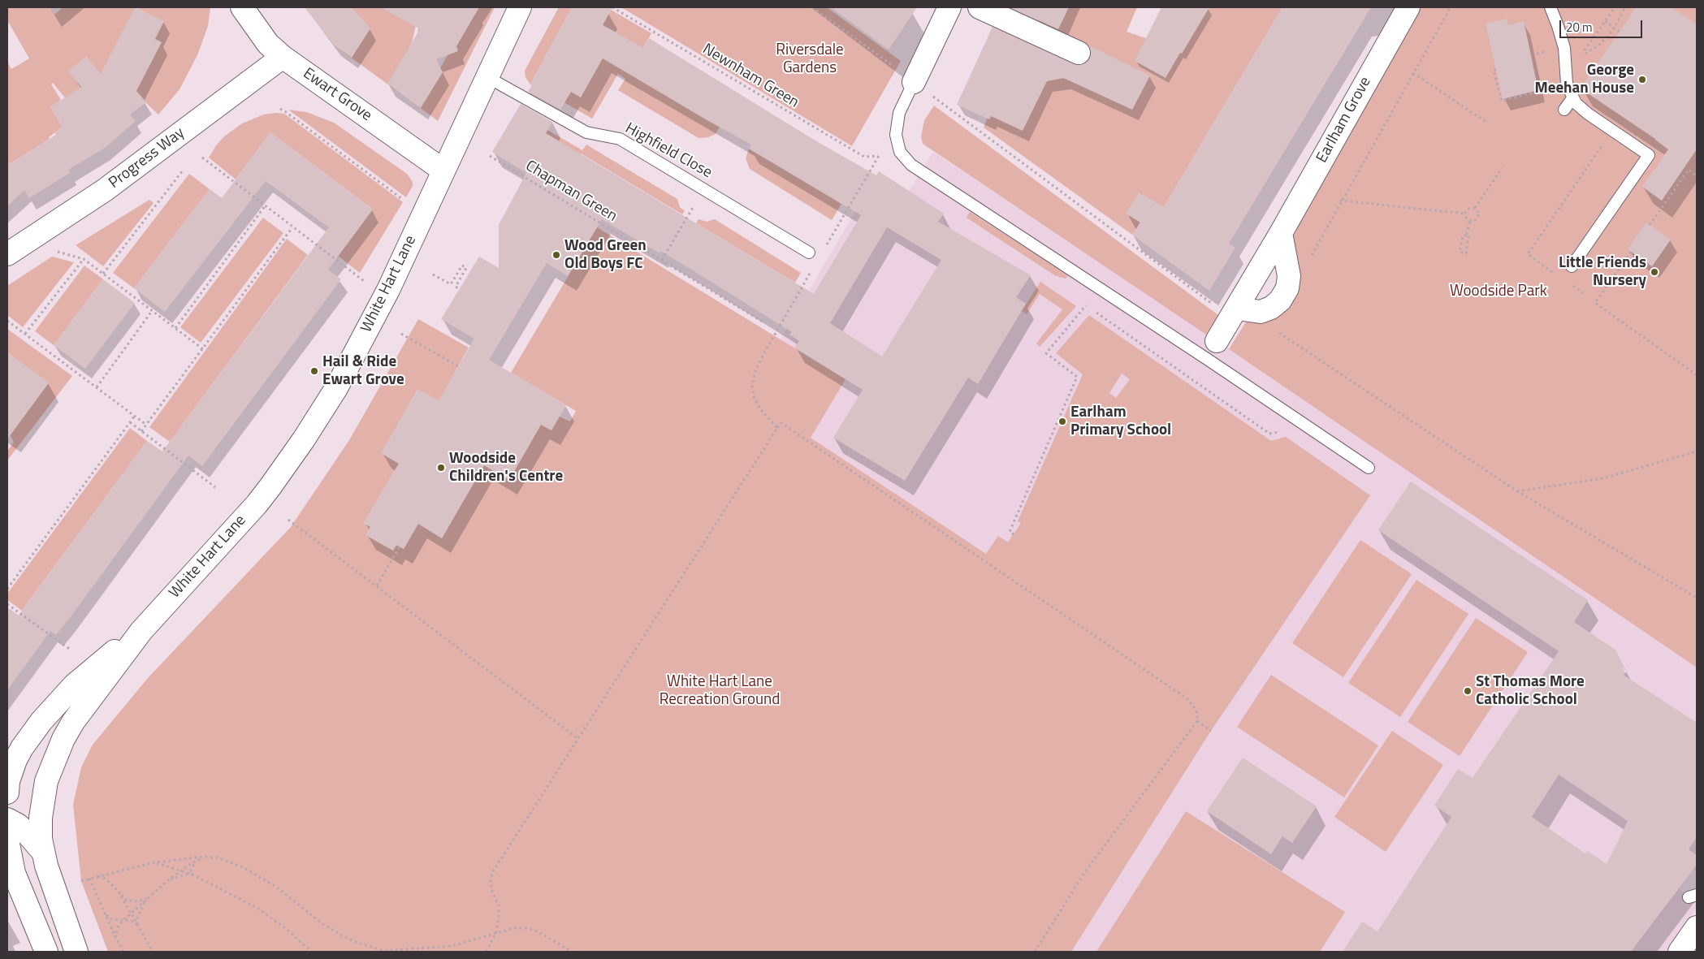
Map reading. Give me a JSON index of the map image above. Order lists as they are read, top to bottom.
{
  "streets": {
    "street": [
      "Ewart Grove",
      "Earlham Grove",
      "Progress Way",
      "White Hart Lane"
    ],
    "lane": ["Highfield Close"],
    "path": ["Newnham Green", "Chapman Green"]
  },
  "crossings": [
    ["Ewart Grove", "Progress Way"],
    ["Ewart Grove", "White Hart Lane"],
    ["Highfield Close", "White Hart Lane"]
  ],
  "parks": ["Riversdale Gardens", "Woodside Park", "White Hart Lane Recreation Ground"],
  "places": [
    "George Meehan House",
    "Wood Green Old Boys FC",
    "Little Friends Nursery",
    "Hail & Ride Ewart Grove",
    "Earlham Primary School",
    "Woodside Children's Centre",
    "St Thomas More Catholic School"
  ],
  "scale_bar": "20 m"
}
